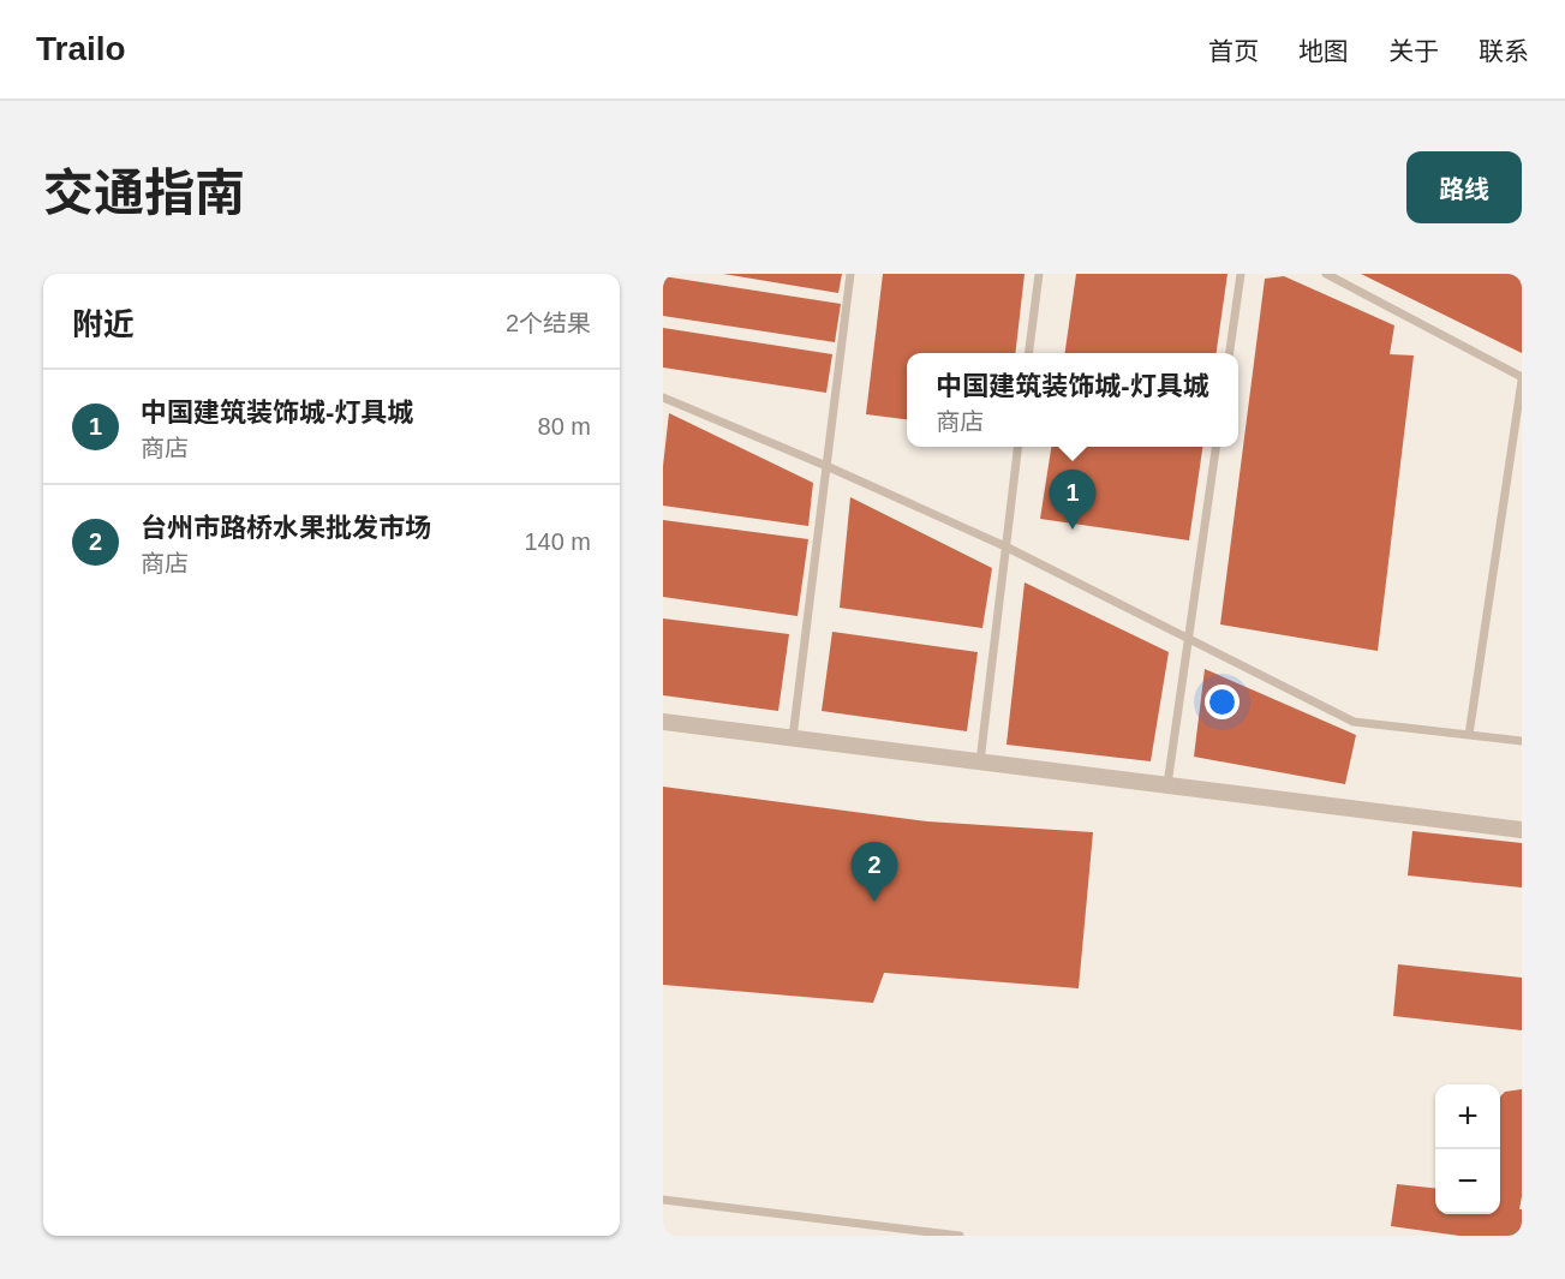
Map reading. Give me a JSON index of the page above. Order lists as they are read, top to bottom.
{
  "page": {
    "header": "Trailo",
    "nav": [
      "首页",
      "地图",
      "关于",
      "联系"
    ],
    "title": "交通指南",
    "buttons": "路线",
    "heading": ["附近", "2个结果"],
    "popup": ["中国建筑装饰城-灯具城", "商店"],
    "list": [
      {
        "mark": "1",
        "name": "中国建筑装饰城-灯具城",
        "note": "商店",
        "value": "80 m"
      },
      {
        "mark": "2",
        "name": "台州市路桥水果批发市场",
        "note": "商店",
        "value": "140 m"
      }
    ],
    "pins": ["1", "2"],
    "map_buttons": ["+", "−"]
  }
}
